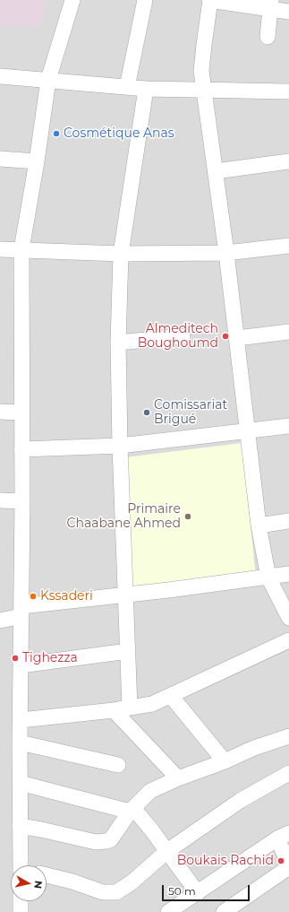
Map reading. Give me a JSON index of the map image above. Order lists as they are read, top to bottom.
{
  "places": [
    "Cosmétique Anas",
    "Almeditech Boughoumd",
    "Comissariat Brigué",
    "Primaire Chaabane Ahmed",
    "Kssaderi",
    "Tighezza",
    "Boukais Rachid"
  ],
  "scale_bar": "50 m",
  "north": "right"
}
